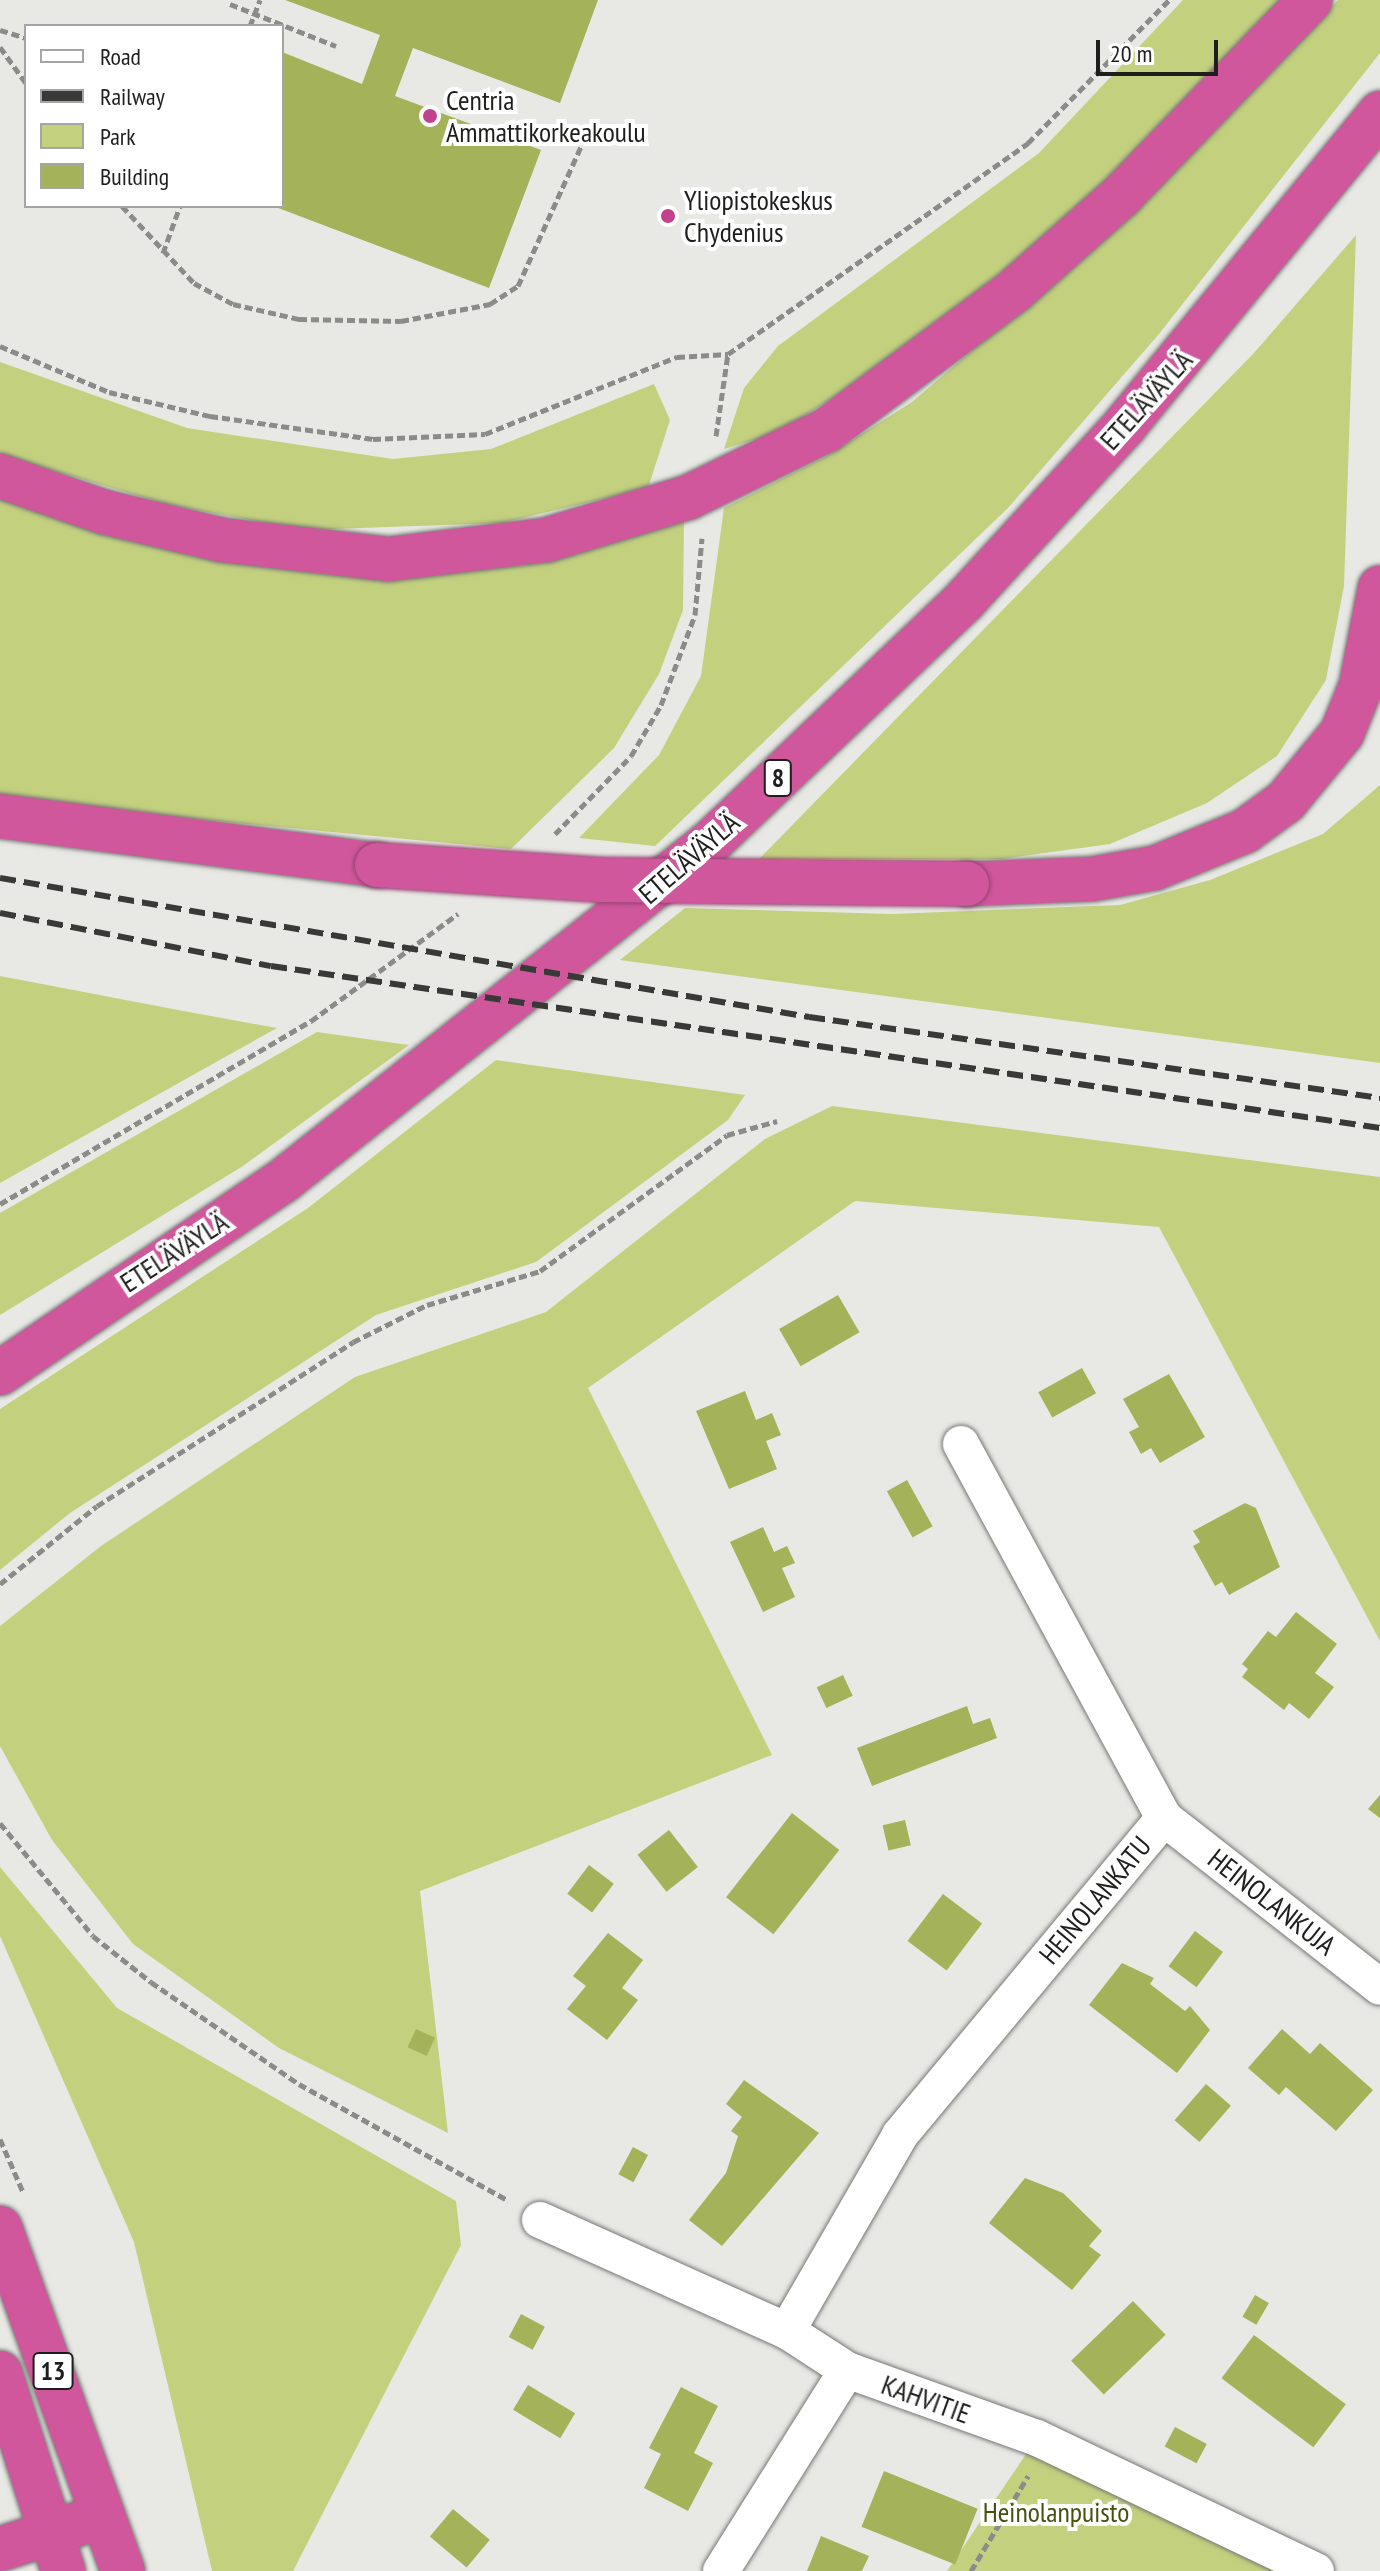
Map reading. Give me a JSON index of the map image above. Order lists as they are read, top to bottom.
{
  "streets": {
    "highway": ["ETELÄVÄYLÄ", "8", "13"],
    "street": ["HEINOLANKATU", "HEINOLANKUJA", "KAHVITIE"]
  },
  "crossings": [
    ["HEINOLANKATU", "HEINOLANKUJA"],
    ["HEINOLANKATU", "KAHVITIE"]
  ],
  "parks": ["Heinolanpuisto"],
  "places": ["Centria Ammattikorkeakoulu", "Yliopistokeskus Chydenius"],
  "legend": [
    "Road",
    "Railway",
    "Park",
    "Building"
  ],
  "scale_bar": "20 m"
}
